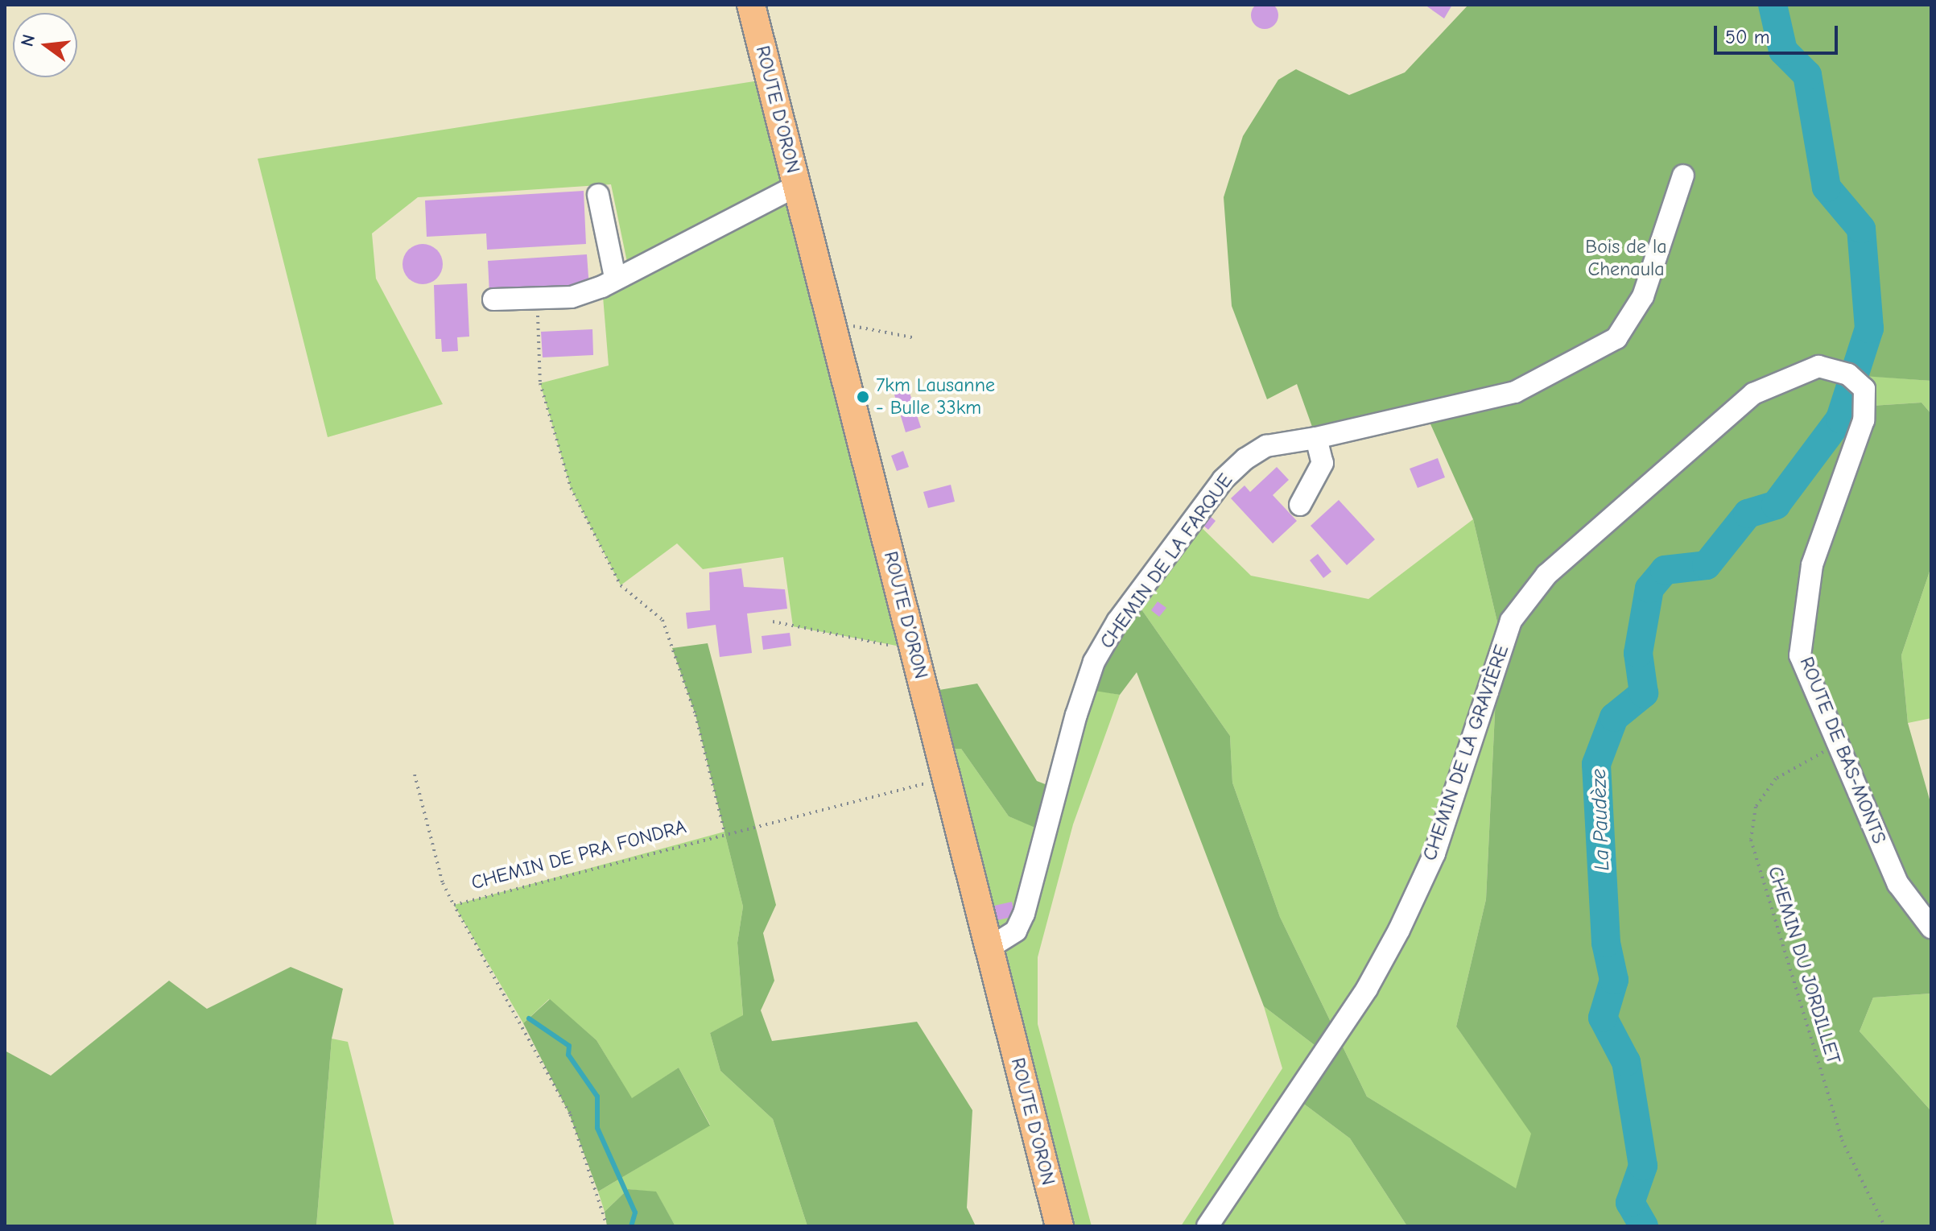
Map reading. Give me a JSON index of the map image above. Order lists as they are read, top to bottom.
{
  "streets": {
    "main road": ["ROUTE D'ORON"],
    "street": ["CHEMIN DE LA FARQUE", "ROUTE DE BAS-MONTS", "CHEMIN DE LA GRAVIÈRE"],
    "path": ["CHEMIN DE PRA FONDRA", "CHEMIN DU JORDILLET"]
  },
  "crossings": [
    ["ROUTE D'ORON", "CHEMIN DE LA FARQUE"],
    ["ROUTE D'ORON", "CHEMIN DE PRA FONDRA"],
    ["ROUTE DE BAS-MONTS", "CHEMIN DE LA GRAVIÈRE"],
    ["ROUTE DE BAS-MONTS", "CHEMIN DU JORDILLET"]
  ],
  "water": ["La Paudèze"],
  "parks": ["Bois de la Chenaula"],
  "places": ["7km Lausanne - Bulle 33km"],
  "scale_bar": "50 m",
  "north": "left"
}
